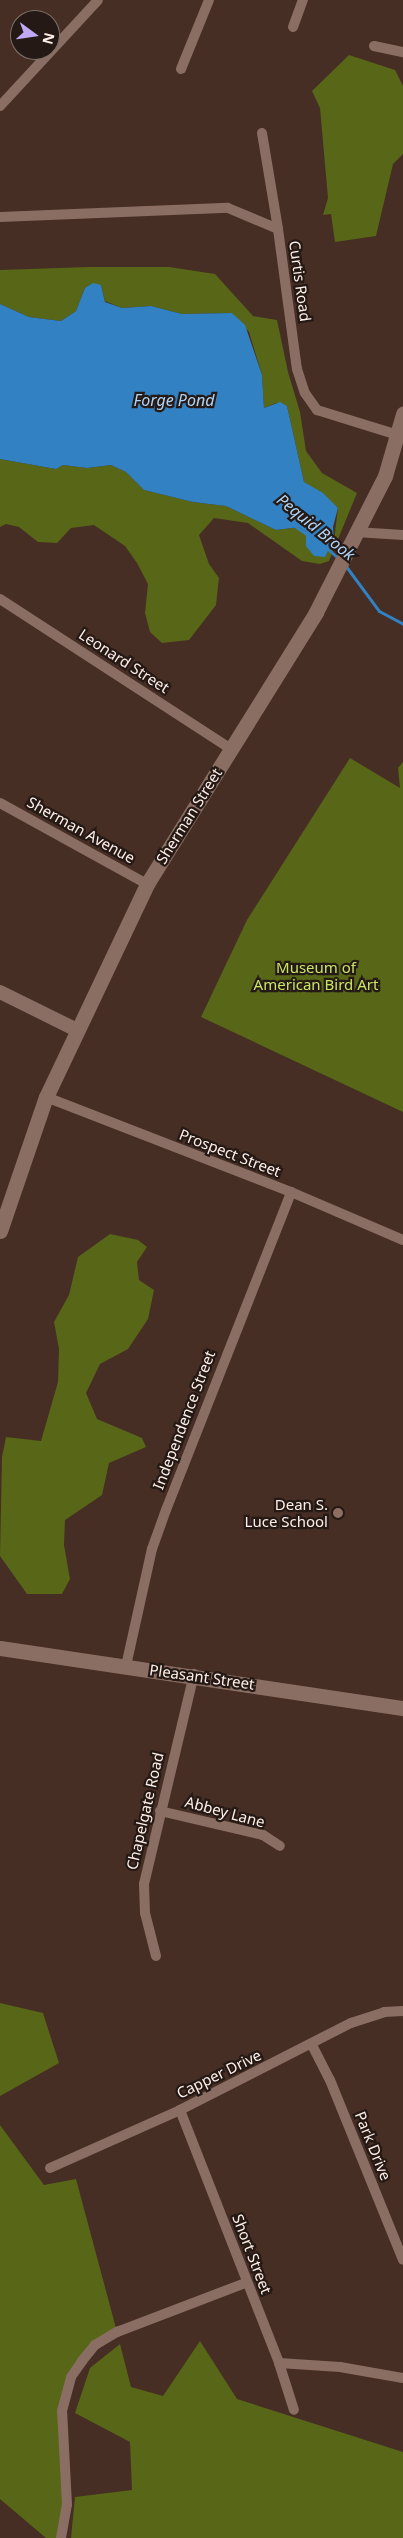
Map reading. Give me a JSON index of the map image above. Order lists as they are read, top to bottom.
{
  "streets": {
    "main road": ["Sherman Street", "Pleasant Street"],
    "street": [
      "Curtis Road",
      "Leonard Street",
      "Sherman Avenue",
      "Prospect Street",
      "Independence Street",
      "Chapelgate Road",
      "Abbey Lane",
      "Capper Drive",
      "Park Drive",
      "Short Street"
    ]
  },
  "crossings": [
    ["Curtis Road", "Sherman Street"],
    ["Leonard Street", "Sherman Street"],
    ["Sherman Street", "Sherman Avenue"],
    ["Sherman Street", "Prospect Street"],
    ["Prospect Street", "Independence Street"],
    ["Independence Street", "Pleasant Street"],
    ["Pleasant Street", "Chapelgate Road"],
    ["Chapelgate Road", "Abbey Lane"],
    ["Capper Drive", "Park Drive"],
    ["Capper Drive", "Short Street"]
  ],
  "water": ["Forge Pond", "Pequid Brook"],
  "parks": ["Museum of American Bird Art"],
  "places": ["Dean S. Luce School"],
  "north": "right"
}
